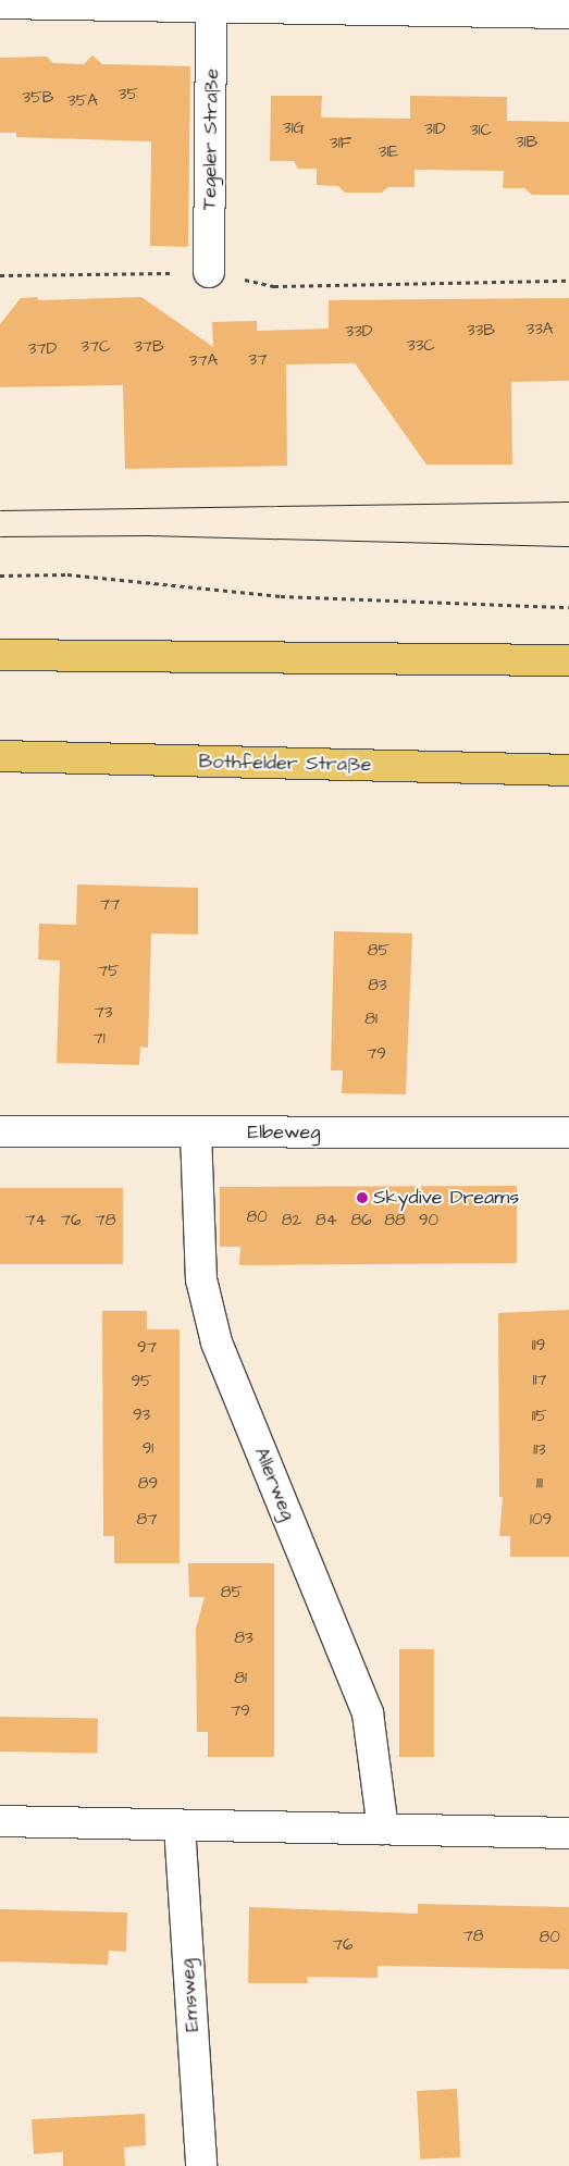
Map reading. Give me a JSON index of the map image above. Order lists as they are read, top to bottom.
{
  "streets": {
    "main road": ["Bothfelder Straße"],
    "street": [
      "Tegeler Straße",
      "Elbeweg",
      "Allerweg",
      "Emsweg"
    ]
  },
  "crossings": [
    ["Elbeweg", "Allerweg"]
  ],
  "places": ["Skydive Dreams"],
  "house_numbers": [
    "35",
    "35B",
    "35A",
    "31G",
    "31D",
    "31C",
    "31B",
    "31F",
    "31E",
    "33A",
    "33B",
    "33D",
    "33C",
    "37C",
    "37B",
    "37D",
    "37",
    "37A",
    "77",
    "85",
    "75",
    "83",
    "73",
    "81",
    "71",
    "79",
    "80",
    "74",
    "76",
    "78",
    "82",
    "84",
    "86",
    "88",
    "90",
    "119",
    "97",
    "117",
    "95",
    "93",
    "115",
    "91",
    "113",
    "89",
    "111",
    "87",
    "109",
    "85",
    "83",
    "81",
    "79",
    "78",
    "80",
    "76"
  ]
}
